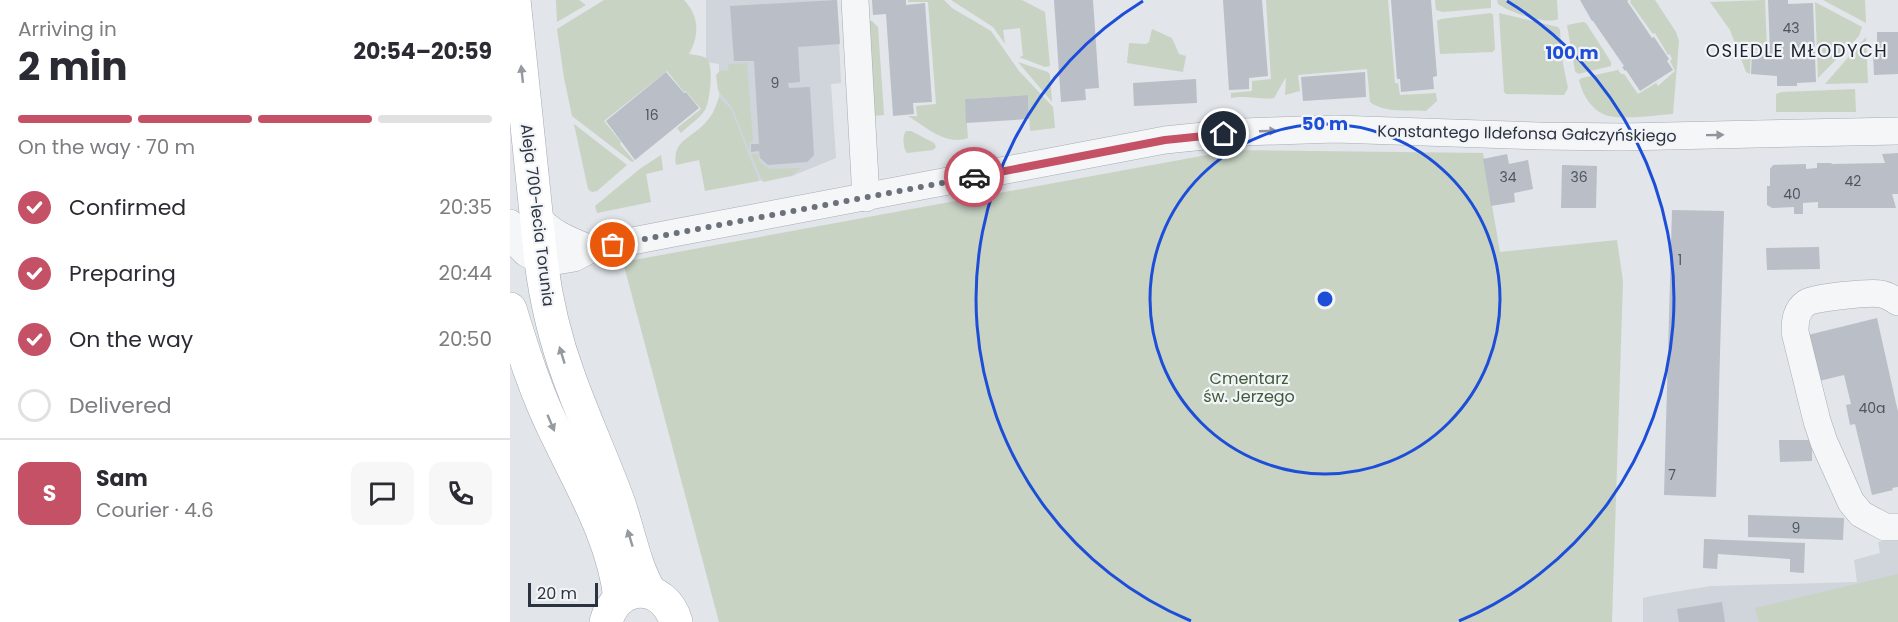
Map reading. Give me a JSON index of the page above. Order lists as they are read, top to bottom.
{
  "streets": {
    "main road": ["Aleja 700-lecia Torunia"],
    "street": ["Konstantego Ildefonsa Gałczyńskiego"]
  },
  "crossings": [
    ["Konstantego Ildefonsa Gałczyńskiego", "Aleja 700-lecia Torunia"]
  ],
  "one_way": ["Konstantego Ildefonsa Gałczyńskiego"],
  "districts": ["OSIEDLE MŁODYCH"],
  "parks": ["Cmentarz św. Jerzego"],
  "house_numbers": [
    "43",
    "9",
    "16",
    "34",
    "36",
    "42",
    "40",
    "1",
    "40a",
    "7",
    "9"
  ],
  "scale_bar": "20 m",
  "page": {
    "heading": ["2 min", "Arriving in", "20:54–20:59"],
    "panel": ["Sam", "Courier · 4.6"],
    "bar": "On the way · 70 m",
    "list": [
      ["Confirmed", "20:35"],
      ["Preparing", "20:44"],
      ["On the way", "20:50"],
      "Delivered"
    ],
    "round": "S",
    "scale": "20 m"
  },
  "rings": ["100 m", "50 m"]
}
